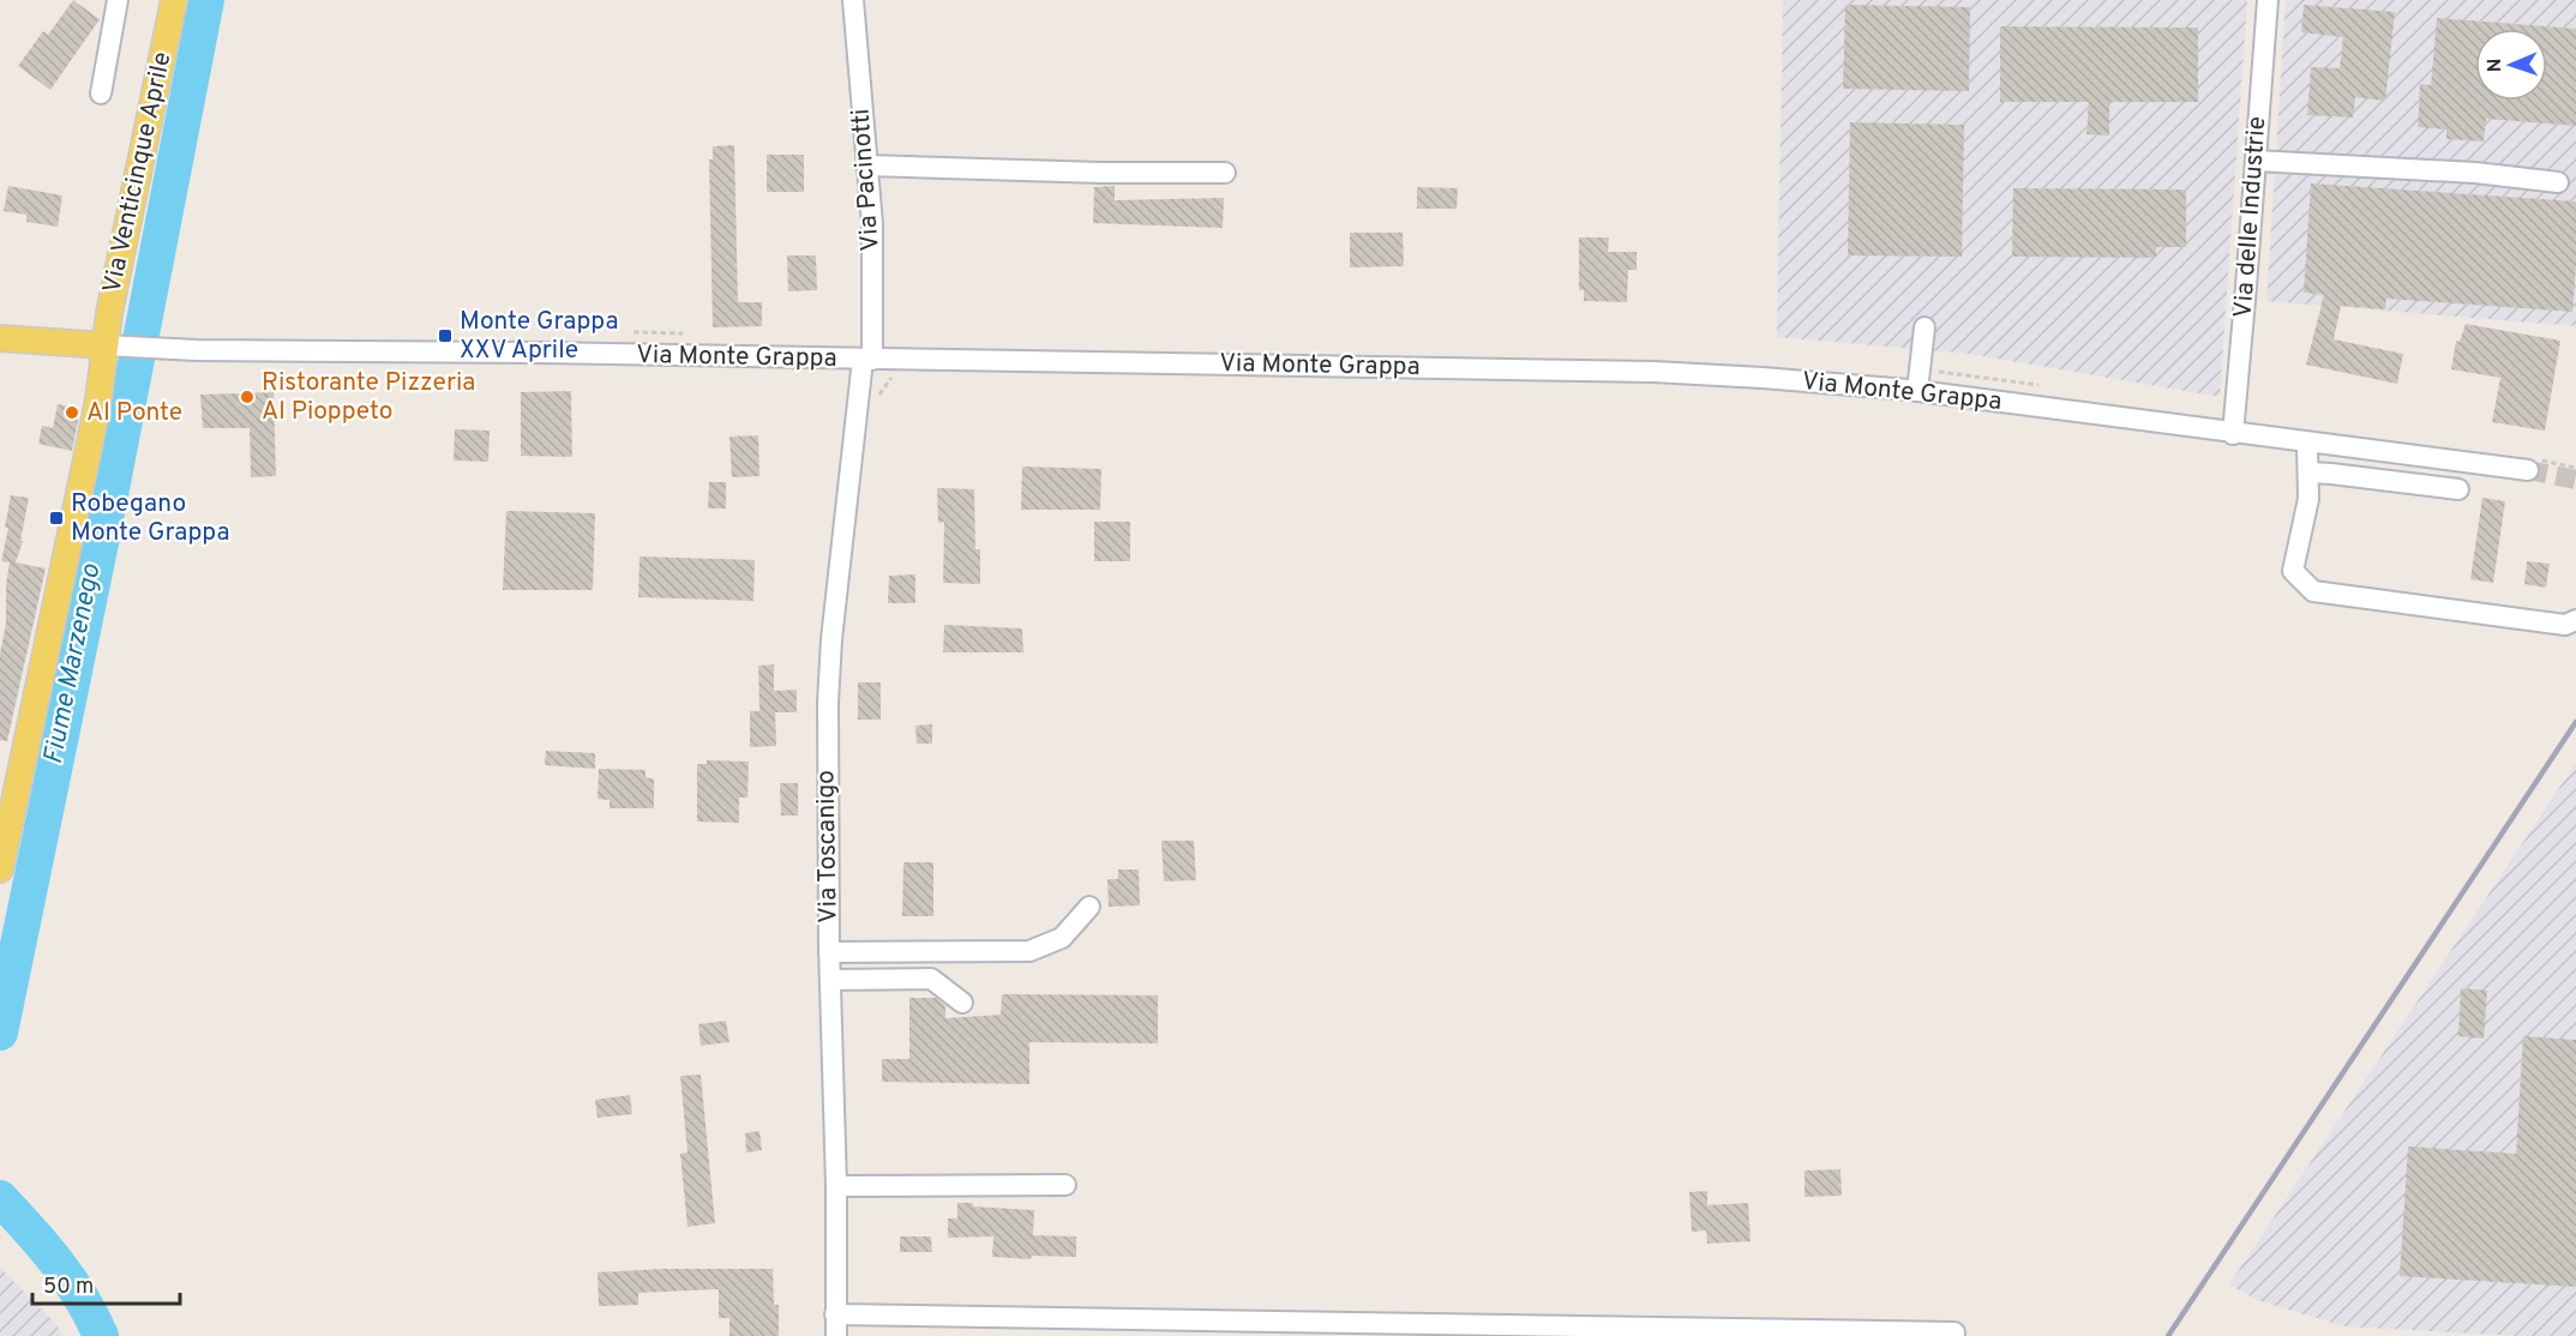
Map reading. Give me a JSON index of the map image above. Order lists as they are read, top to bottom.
{
  "streets": {
    "main road": ["Via Venticinque Aprile"],
    "street": [
      "Via Pacinotti",
      "Via delle Industrie",
      "Via Monte Grappa",
      "Via Toscanigo"
    ]
  },
  "crossings": [
    ["Via Venticinque Aprile", "Via Monte Grappa"],
    ["Via Pacinotti", "Via Monte Grappa"],
    ["Via Pacinotti", "Via Toscanigo"],
    ["Via delle Industrie", "Via Monte Grappa"],
    ["Via Monte Grappa", "Via Toscanigo"]
  ],
  "water": ["Fiume Marzenego"],
  "places": {
    "transit": ["Monte Grappa XXV Aprile", "Robegano Monte Grappa"],
    "other": ["Ristorante Pizzeria Al Pioppeto", "Al Ponte"]
  },
  "scale_bar": "50 m",
  "north": "left"
}
